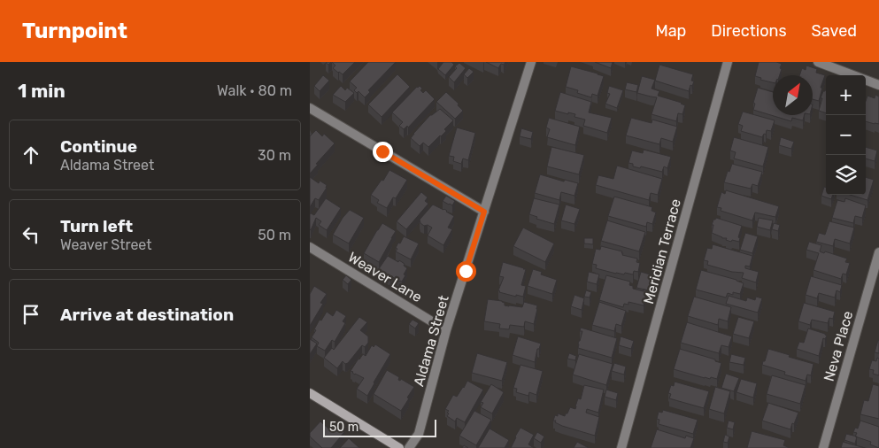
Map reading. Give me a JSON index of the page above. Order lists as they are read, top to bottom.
{
  "streets": {
    "street": [
      "Meridian Terrace",
      "Weaver Lane",
      "Aldama Street",
      "Neva Place"
    ]
  },
  "crossings": [
    ["Weaver Lane", "Aldama Street"]
  ],
  "scale_bar": "50 m",
  "north": "top right",
  "page": {
    "header": "Turnpoint",
    "nav": ["Map", "Directions", "Saved"],
    "heading": ["1 min", "Walk · 80 m"],
    "map_buttons": ["+", "−"],
    "list": [
      ["Continue", "Aldama Street", "30 m"],
      ["Turn left", "Weaver Street", "50 m"],
      "Arrive at destination"
    ],
    "scale": "50 m"
  }
}
